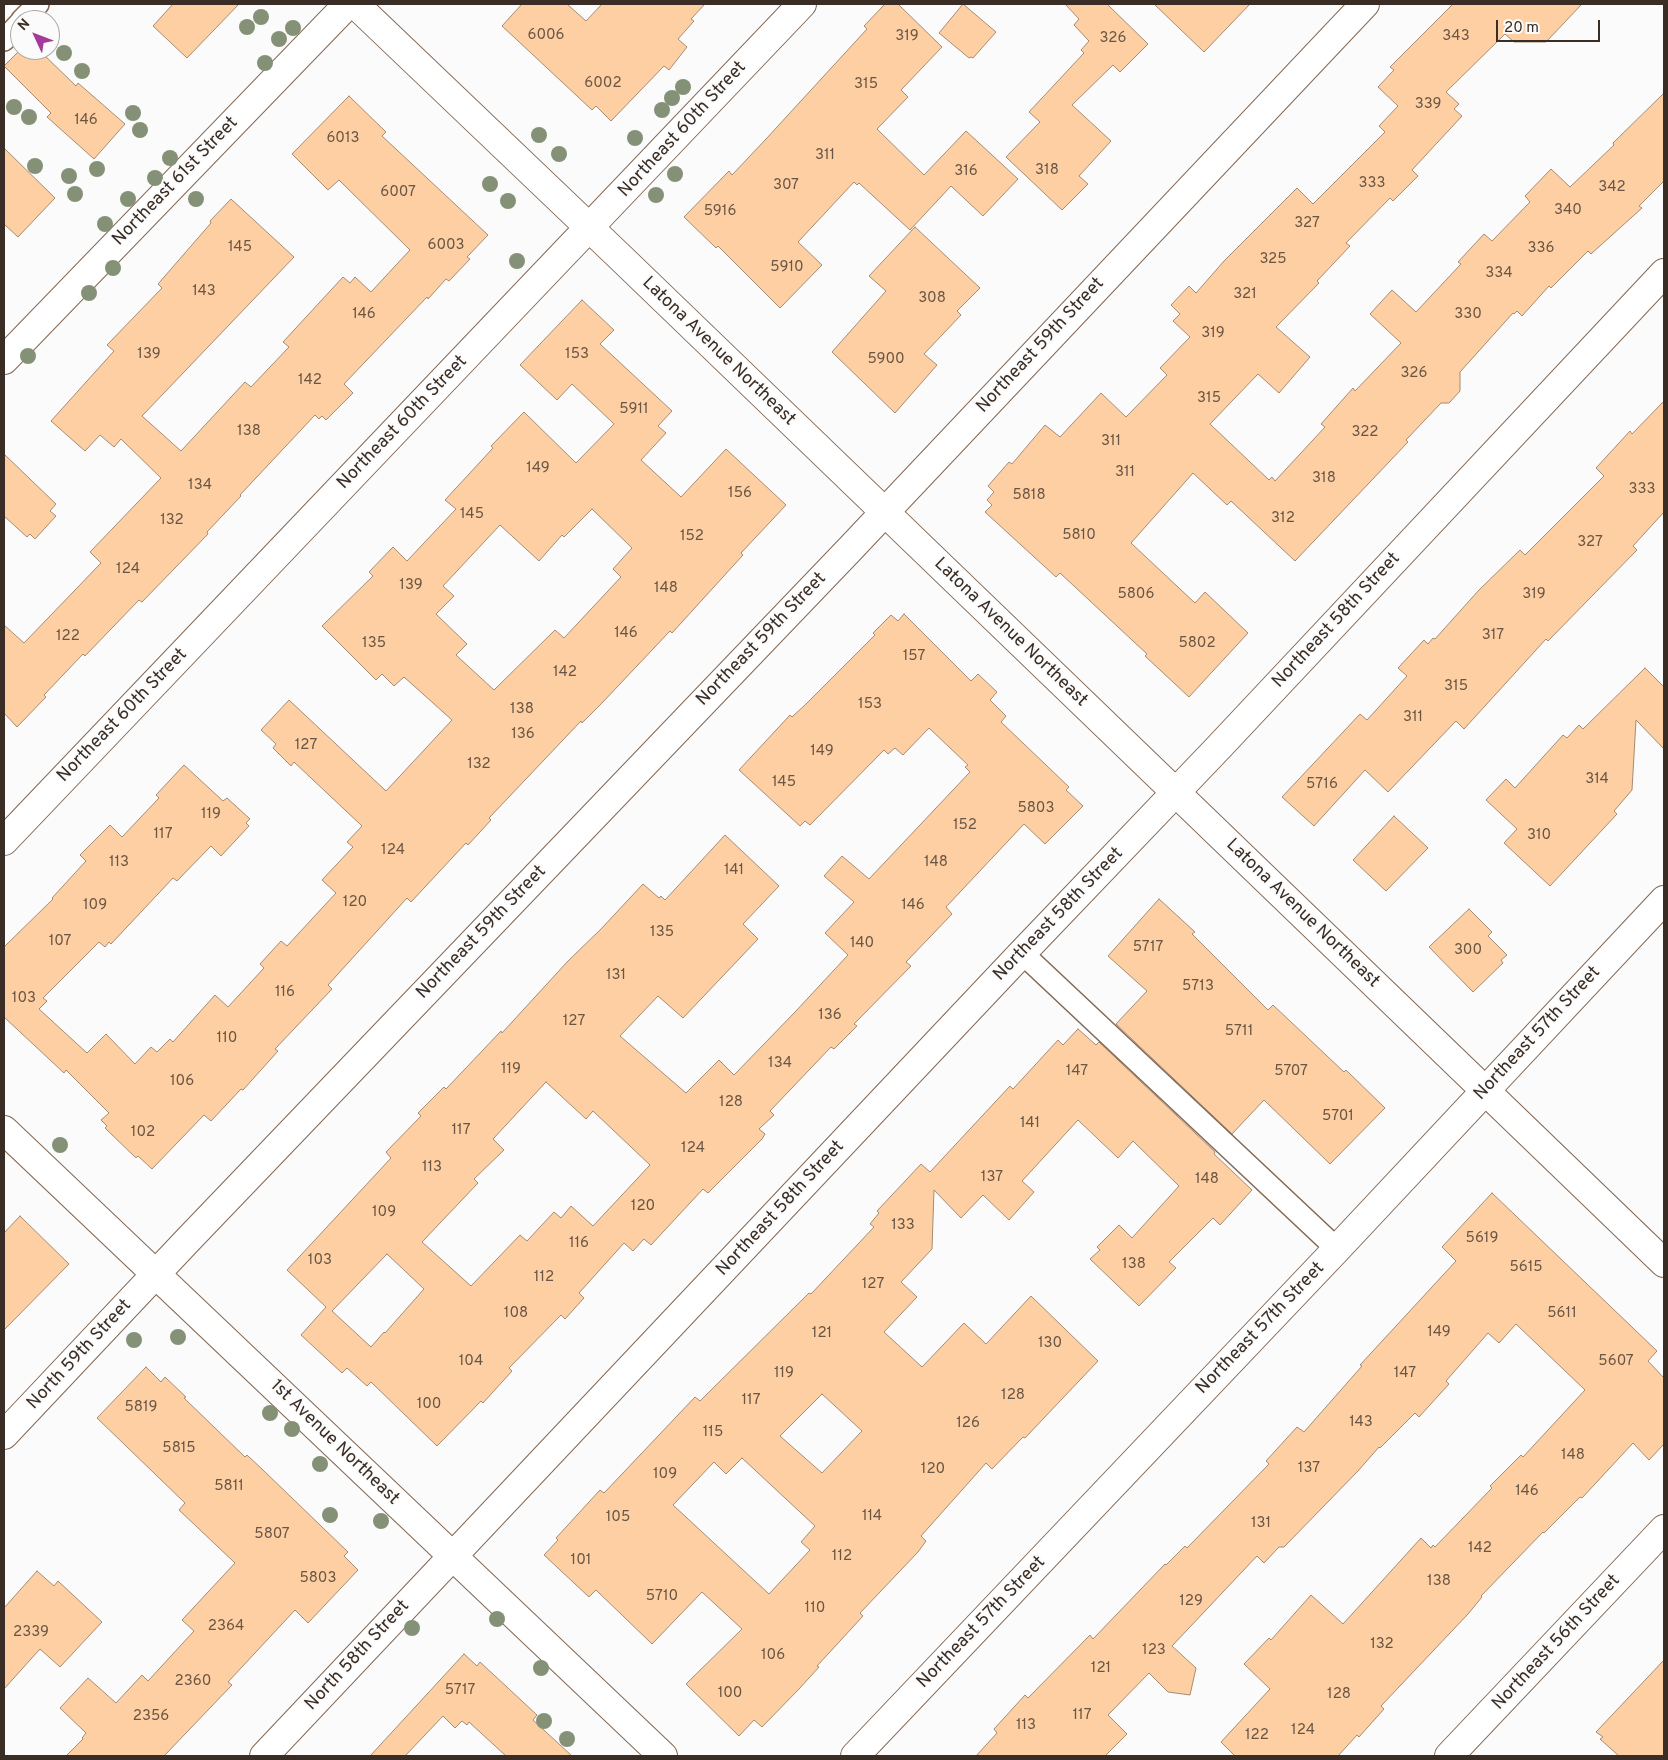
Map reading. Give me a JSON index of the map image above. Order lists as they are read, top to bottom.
{
  "streets": {
    "street": [
      "Northeast 60th Street",
      "Northeast 61st Street",
      "Northeast 59th Street",
      "Latona Avenue Northeast",
      "Northeast 58th Street",
      "Northeast 57th Street",
      "North 59th Street",
      "1st Avenue Northeast",
      "Northeast 56th Street",
      "North 58th Street"
    ]
  },
  "crossings": [
    ["Northeast 60th Street", "Latona Avenue Northeast"],
    ["Northeast 59th Street", "Latona Avenue Northeast"],
    ["Northeast 59th Street", "North 59th Street"],
    ["Northeast 59th Street", "1st Avenue Northeast"],
    ["Latona Avenue Northeast", "Northeast 58th Street"],
    ["Latona Avenue Northeast", "Northeast 57th Street"],
    ["Northeast 58th Street", "1st Avenue Northeast"],
    ["Northeast 58th Street", "North 58th Street"],
    ["North 59th Street", "1st Avenue Northeast"],
    ["1st Avenue Northeast", "North 58th Street"]
  ],
  "house_numbers": [
    "6006",
    "319",
    "343",
    "326",
    "6002",
    "315",
    "339",
    "146",
    "6013",
    "311",
    "318",
    "316",
    "333",
    "307",
    "342",
    "6007",
    "340",
    "5916",
    "327",
    "6003",
    "145",
    "336",
    "325",
    "5910",
    "334",
    "143",
    "321",
    "308",
    "146",
    "330",
    "319",
    "139",
    "153",
    "5900",
    "326",
    "142",
    "315",
    "5911",
    "138",
    "322",
    "311",
    "149",
    "311",
    "318",
    "134",
    "333",
    "156",
    "5818",
    "145",
    "312",
    "132",
    "5810",
    "152",
    "327",
    "124",
    "139",
    "148",
    "5806",
    "319",
    "146",
    "317",
    "122",
    "135",
    "5802",
    "157",
    "142",
    "315",
    "153",
    "138",
    "311",
    "136",
    "127",
    "149",
    "132",
    "314",
    "145",
    "5716",
    "5803",
    "119",
    "152",
    "117",
    "310",
    "124",
    "113",
    "148",
    "141",
    "120",
    "109",
    "146",
    "135",
    "107",
    "140",
    "5717",
    "300",
    "131",
    "5713",
    "116",
    "103",
    "136",
    "127",
    "5711",
    "110",
    "134",
    "119",
    "147",
    "5707",
    "106",
    "128",
    "5701",
    "141",
    "117",
    "102",
    "124",
    "113",
    "137",
    "148",
    "120",
    "109",
    "133",
    "5619",
    "116",
    "103",
    "138",
    "5615",
    "112",
    "127",
    "108",
    "5611",
    "149",
    "121",
    "130",
    "104",
    "5607",
    "119",
    "147",
    "128",
    "117",
    "100",
    "5819",
    "143",
    "126",
    "115",
    "5815",
    "148",
    "137",
    "120",
    "109",
    "5811",
    "146",
    "114",
    "105",
    "131",
    "5807",
    "142",
    "112",
    "101",
    "5803",
    "138",
    "5710",
    "129",
    "110",
    "2364",
    "2339",
    "132",
    "123",
    "106",
    "121",
    "2360",
    "5717",
    "100",
    "128",
    "117",
    "2356",
    "113",
    "124",
    "122"
  ],
  "scale_bar": "20 m",
  "north": "top left"
}
